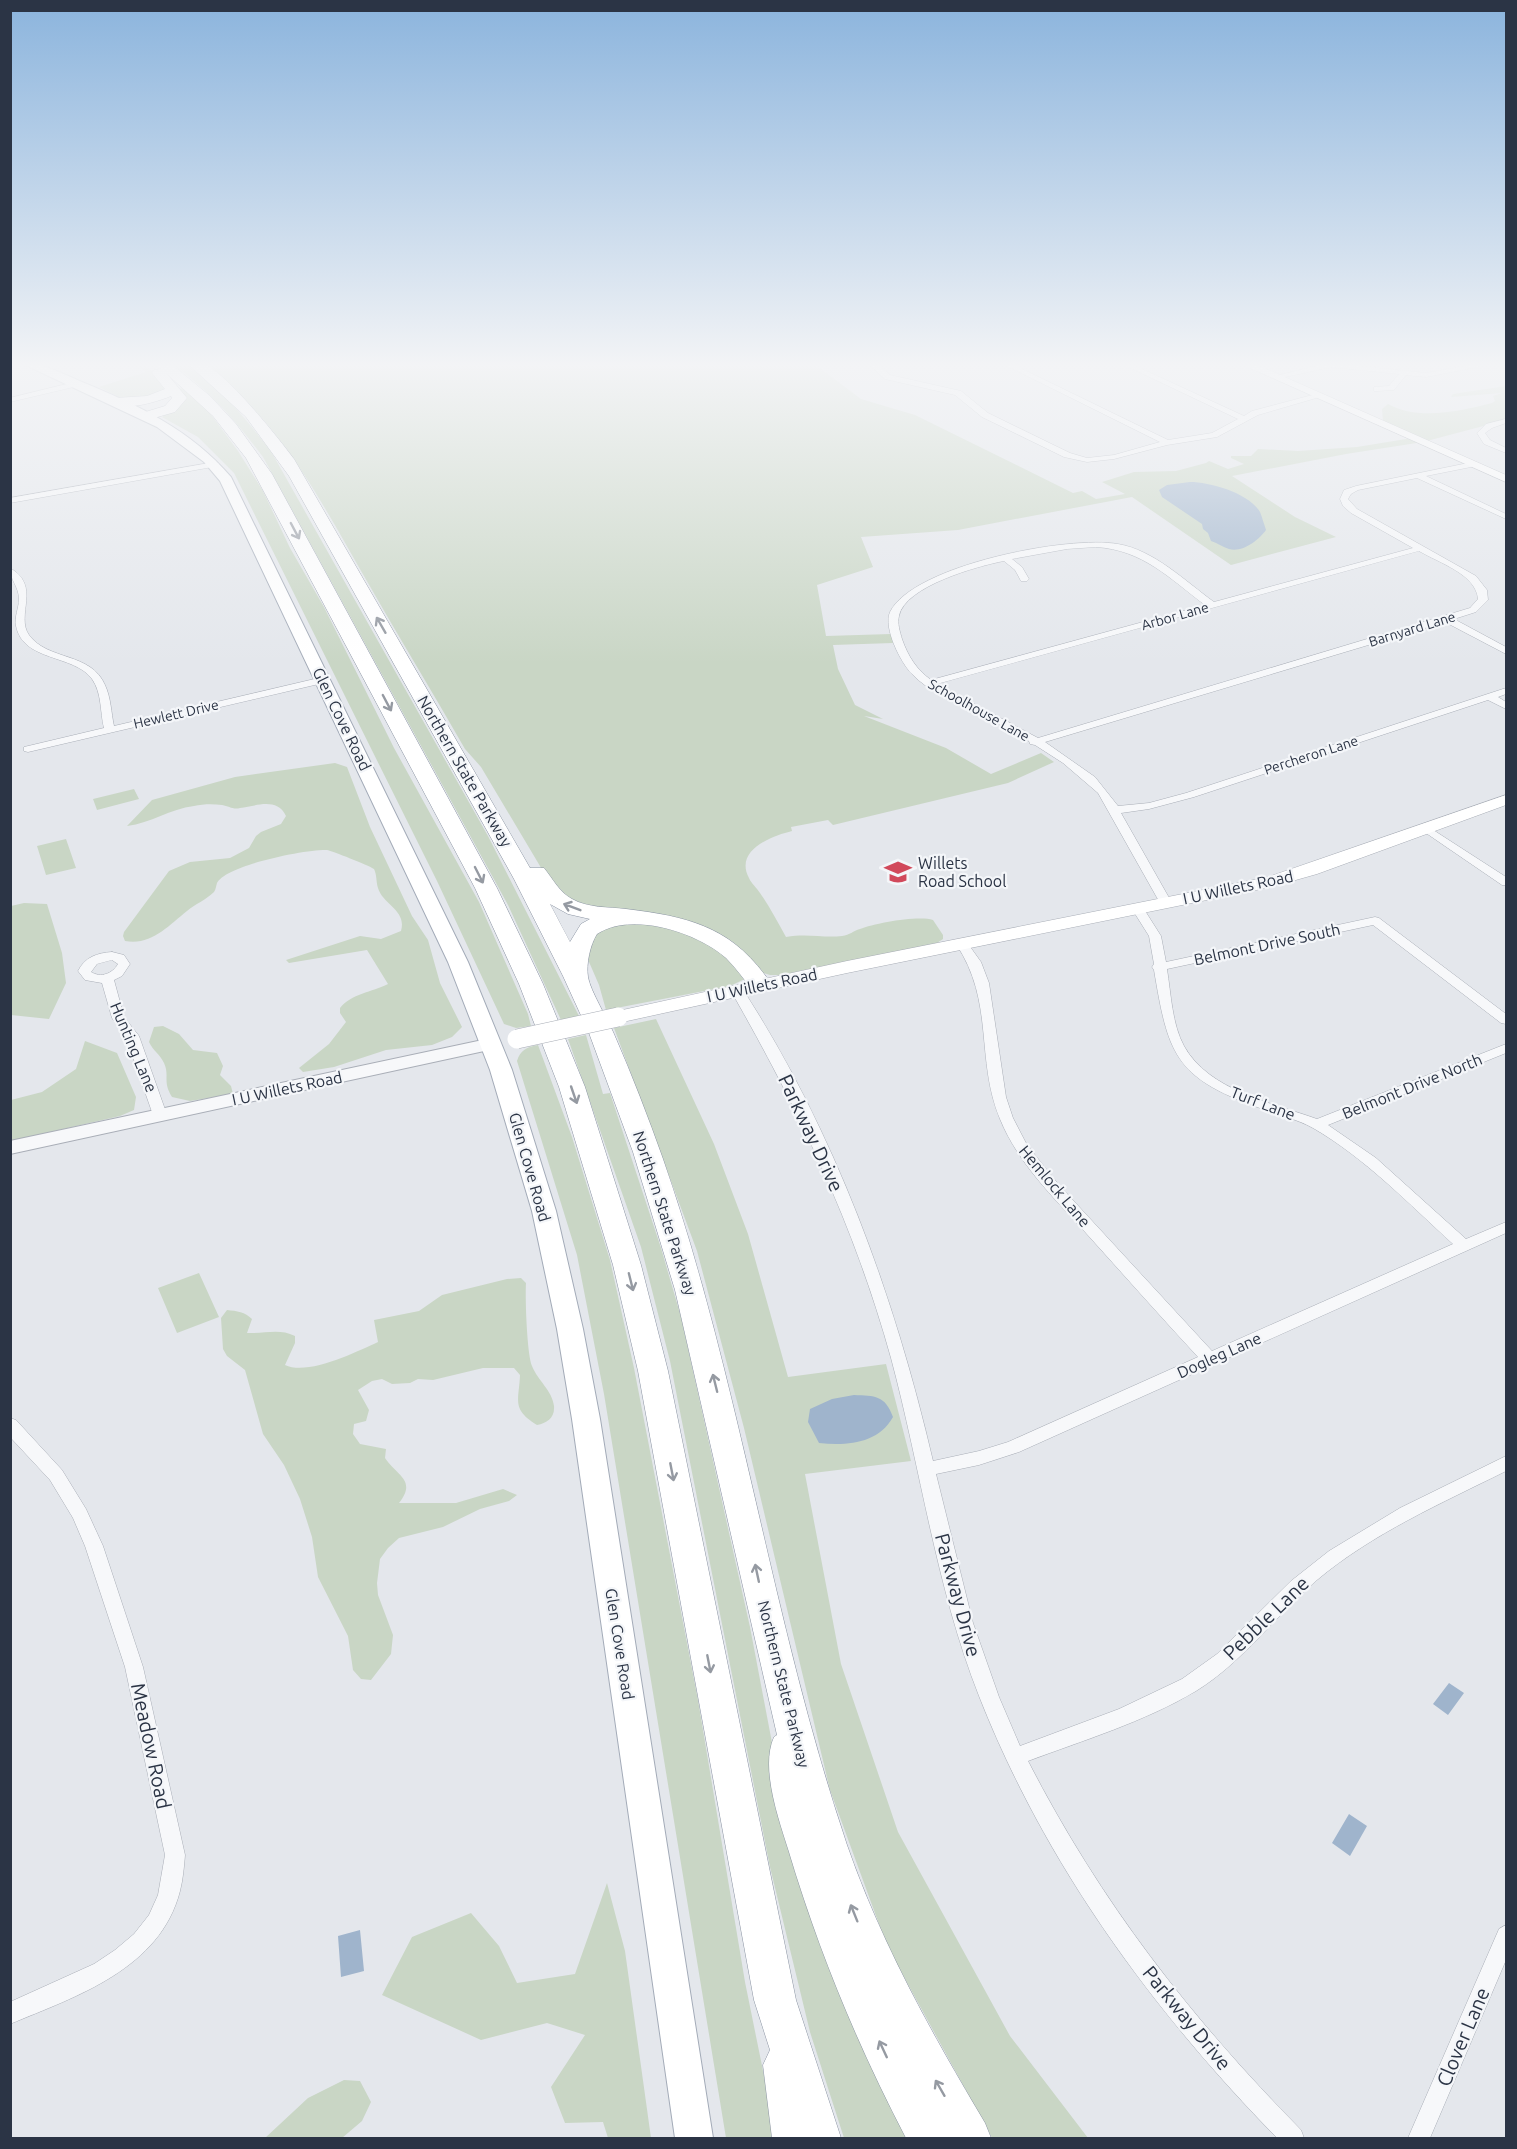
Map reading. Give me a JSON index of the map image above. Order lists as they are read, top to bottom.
{
  "streets": {
    "highway": ["Northern State Parkway"],
    "main road": ["Glen Cove Road", "I U Willets Road"],
    "street": [
      "Arbor Lane",
      "Barnyard Lane",
      "Schoolhouse Lane",
      "Hewlett Drive",
      "Percheron Lane",
      "Belmont Drive South",
      "Hunting Lane",
      "Belmont Drive North",
      "Turf Lane",
      "Parkway Drive",
      "Hemlock Lane",
      "Dogleg Lane",
      "Pebble Lane",
      "Meadow Road",
      "Clover Lane"
    ]
  },
  "crossings": [
    ["Arbor Lane", "Barnyard Lane"],
    ["Arbor Lane", "Schoolhouse Lane"],
    ["Barnyard Lane", "Schoolhouse Lane"],
    ["Schoolhouse Lane", "Percheron Lane"],
    ["Schoolhouse Lane", "I U Willets Road"],
    ["Hewlett Drive", "Glen Cove Road"],
    ["Glen Cove Road", "I U Willets Road"],
    ["I U Willets Road", "Hunting Lane"],
    ["I U Willets Road", "Turf Lane"],
    ["I U Willets Road", "Parkway Drive"],
    ["I U Willets Road", "Hemlock Lane"],
    ["Belmont Drive South", "Turf Lane"],
    ["Belmont Drive North", "Turf Lane"],
    ["Turf Lane", "Dogleg Lane"],
    ["Parkway Drive", "Dogleg Lane"],
    ["Parkway Drive", "Pebble Lane"],
    ["Hemlock Lane", "Dogleg Lane"]
  ],
  "places": {
    "school or university": ["Willets Road School"]
  }
}
